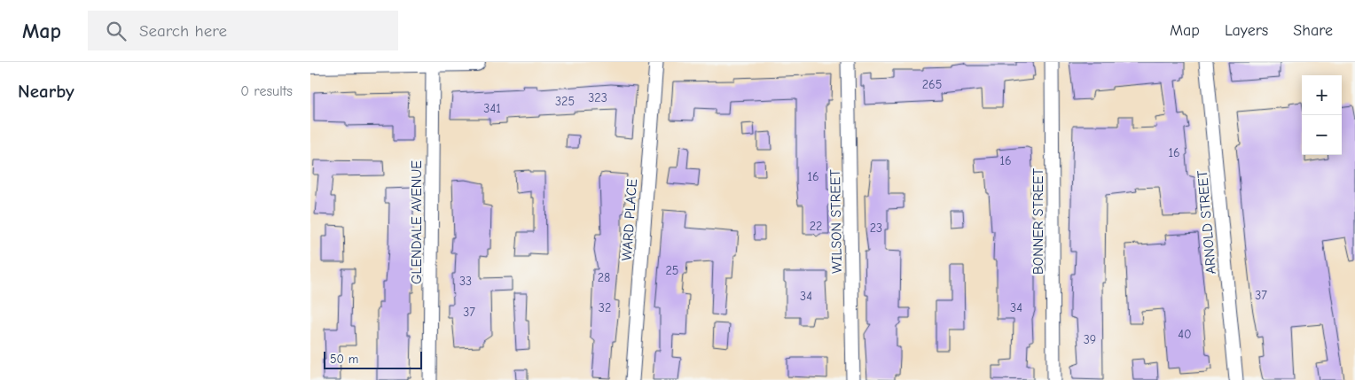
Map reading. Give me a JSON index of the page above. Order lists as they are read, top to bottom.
{
  "streets": {
    "street": [
      "WARD PLACE",
      "WILSON STREET",
      "BONNER STREET",
      "GLENDALE AVENUE",
      "ARNOLD STREET"
    ]
  },
  "house_numbers": [
    "265",
    "323",
    "325",
    "341",
    "16",
    "16",
    "16",
    "22",
    "23",
    "25",
    "28",
    "33",
    "37",
    "34",
    "32",
    "34",
    "37",
    "40",
    "39"
  ],
  "scale_bar": "50 m",
  "page": {
    "header": "Map",
    "search": "Search here",
    "nav": ["Map", "Layers", "Share"],
    "heading": ["Nearby", "0 results"],
    "map_buttons": ["+", "−"],
    "scale": "50 m"
  }
}
